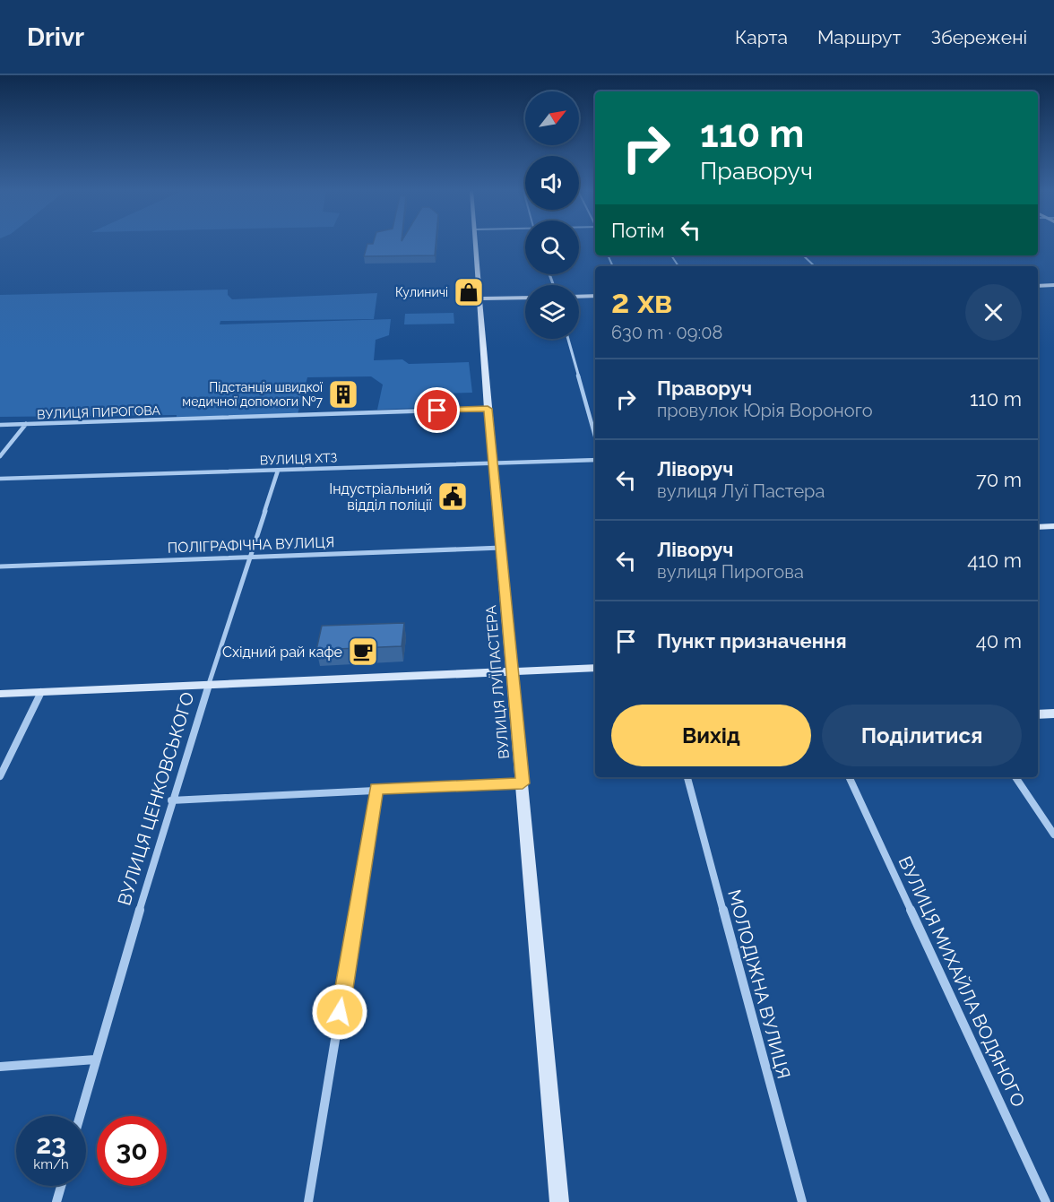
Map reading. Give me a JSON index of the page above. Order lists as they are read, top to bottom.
{
  "streets": {
    "street": [
      "ВУЛИЦЯ ПИРОГОВА",
      "ВУЛИЦЯ ХТЗ",
      "ПОЛІГРАФІЧНА ВУЛИЦЯ",
      "ВУЛИЦЯ ЛУЇ ПАСТЕРА",
      "ВУЛИЦЯ ЦЕНКОВСЬКОГО",
      "ВУЛИЦЯ МИХАЙЛА ВОДЯНОГО",
      "МОЛОДІЖНА ВУЛИЦЯ"
    ]
  },
  "crossings": [
    ["ВУЛИЦЯ ПИРОГОВА", "ВУЛИЦЯ ЛУЇ ПАСТЕРА"],
    ["ВУЛИЦЯ ХТЗ", "ВУЛИЦЯ ЛУЇ ПАСТЕРА"],
    ["ВУЛИЦЯ ХТЗ", "ВУЛИЦЯ ЦЕНКОВСЬКОГО"],
    ["ПОЛІГРАФІЧНА ВУЛИЦЯ", "ВУЛИЦЯ ЛУЇ ПАСТЕРА"],
    ["ПОЛІГРАФІЧНА ВУЛИЦЯ", "ВУЛИЦЯ ЦЕНКОВСЬКОГО"]
  ],
  "places": {
    "shop": ["Кулиничі"],
    "building": ["Підстанція швидкої медичної допомоги №7"],
    "public building": ["Індустріальний відділ поліції"],
    "cafe": ["Східний рай кафе"]
  },
  "north": "top right",
  "page": {
    "header": "Drivr",
    "nav": ["Карта", "Маршрут", "Збережені"],
    "turn": ["110 m", "Праворуч"],
    "then": "Потім",
    "heading": ["2 хв", "630 m · 09:08"],
    "list": [
      {
        "name": "Праворуч",
        "note": "провулок Юрія Вороного",
        "value": "110 m"
      },
      {
        "name": "Ліворуч",
        "note": "вулиця Луї Пастера",
        "value": "70 m"
      },
      {
        "name": "Ліворуч",
        "note": "вулиця Пирогова",
        "value": "410 m"
      },
      {
        "name": "Пункт призначення",
        "value": "40 m"
      }
    ],
    "buttons": ["Вихід", "Поділитися"],
    "speed": "23 km/h",
    "limit": "30"
  }
}
